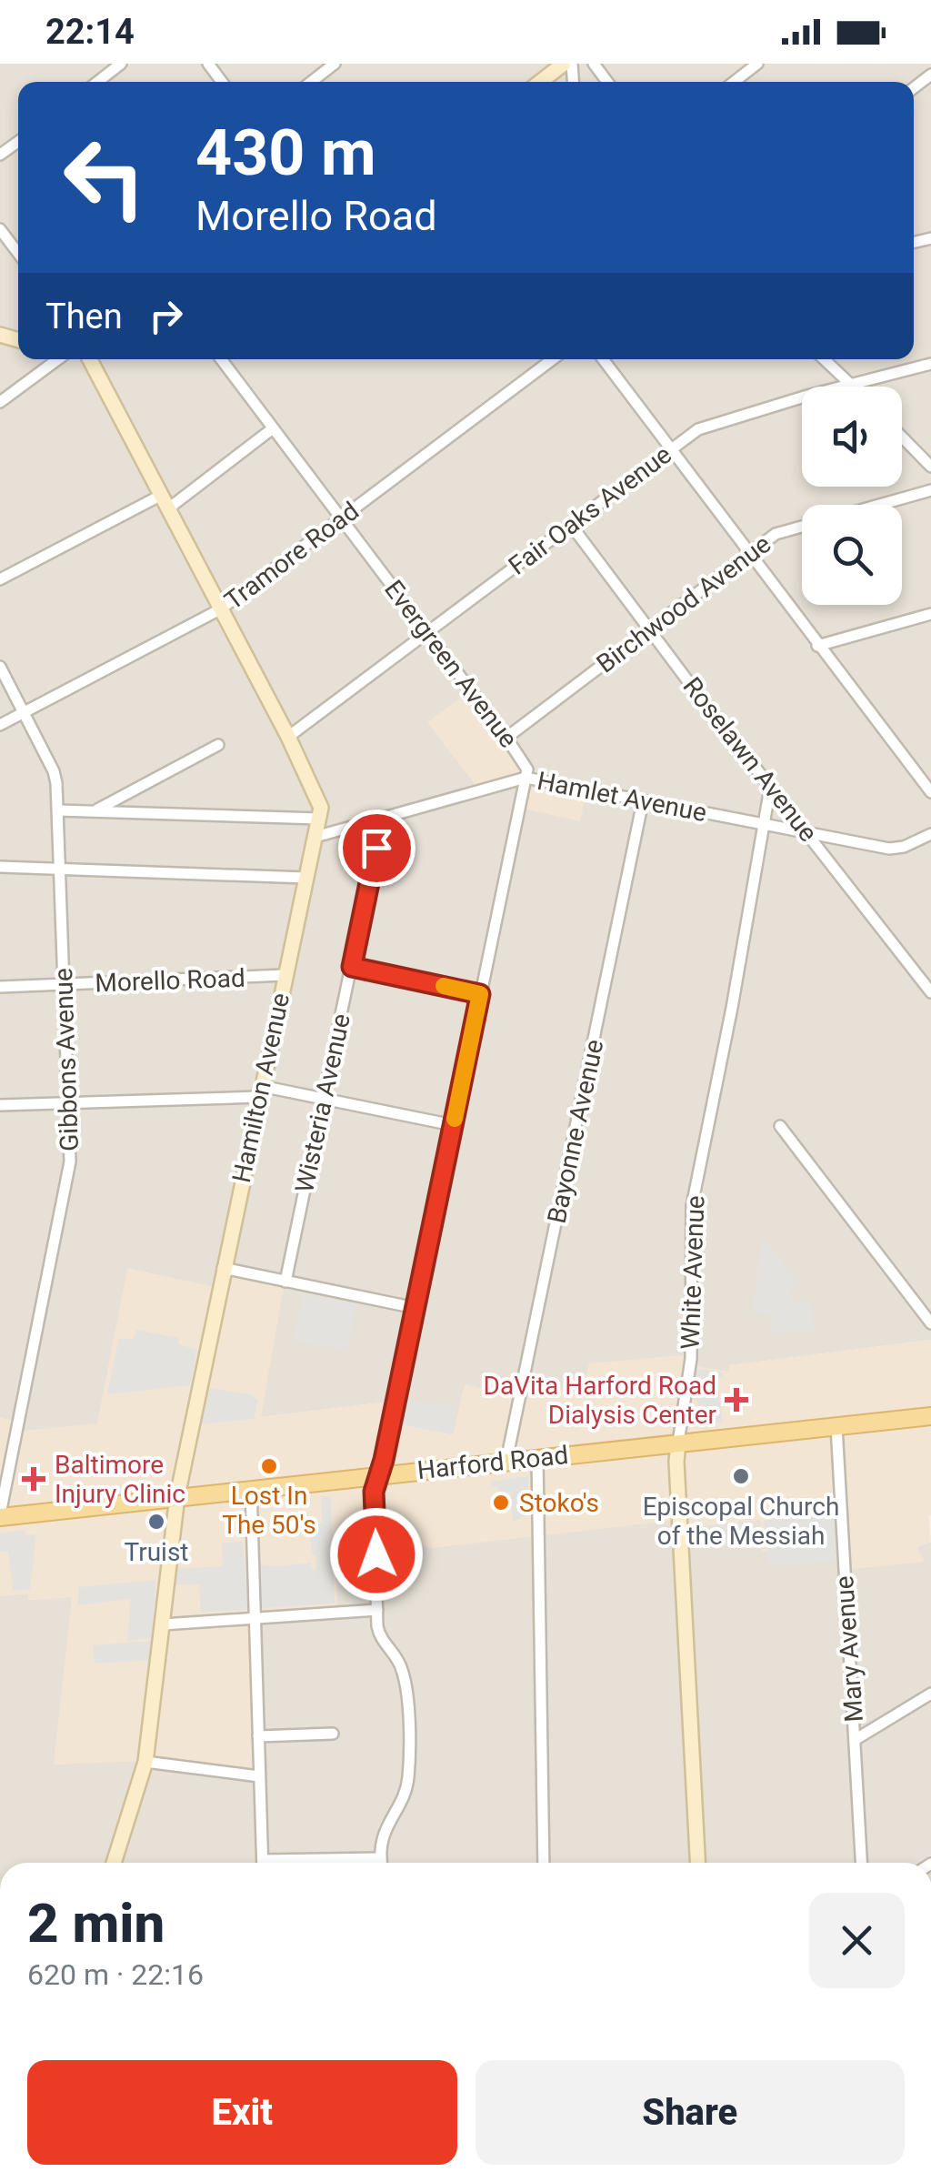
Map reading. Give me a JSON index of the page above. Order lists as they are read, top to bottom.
{
  "streets": {
    "main road": ["Harford Road"],
    "street": [
      "Fair Oaks Avenue",
      "Tramore Road",
      "Birchwood Avenue",
      "Evergreen Avenue",
      "Roselawn Avenue",
      "Hamlet Avenue",
      "Morello Road",
      "Gibbons Avenue",
      "Hamilton Avenue",
      "Wisteria Avenue",
      "Bayonne Avenue",
      "White Avenue",
      "Mary Avenue"
    ]
  },
  "crossings": [
    ["Fair Oaks Avenue", "Evergreen Avenue"],
    ["Fair Oaks Avenue", "Roselawn Avenue"],
    ["Fair Oaks Avenue", "Hamilton Avenue"],
    ["Tramore Road", "Evergreen Avenue"],
    ["Tramore Road", "Gibbons Avenue"],
    ["Tramore Road", "Hamilton Avenue"],
    ["Birchwood Avenue", "Evergreen Avenue"],
    ["Birchwood Avenue", "Roselawn Avenue"],
    ["Evergreen Avenue", "Hamlet Avenue"],
    ["Evergreen Avenue", "Harford Road"],
    ["Roselawn Avenue", "Hamlet Avenue"],
    ["Roselawn Avenue", "White Avenue"],
    ["Hamlet Avenue", "Hamilton Avenue"],
    ["Hamlet Avenue", "Wisteria Avenue"],
    ["Hamlet Avenue", "Bayonne Avenue"],
    ["Hamlet Avenue", "White Avenue"],
    ["Morello Road", "Gibbons Avenue"],
    ["Morello Road", "Hamilton Avenue"],
    ["Gibbons Avenue", "Harford Road"],
    ["Hamilton Avenue", "Harford Road"],
    ["Bayonne Avenue", "Harford Road"],
    ["White Avenue", "Harford Road"],
    ["Harford Road", "Mary Avenue"]
  ],
  "places": {
    "health": ["DaVita Harford Road Dialysis Center", "Baltimore Injury Clinic"],
    "other": [
      "Lost In The 50's",
      "Episcopal Church of the Messiah",
      "Stoko's",
      "Truist"
    ]
  },
  "page": {
    "status": "22:14",
    "turn": ["430 m", "Morello Road"],
    "then": "Then",
    "heading": ["2 min", "620 m · 22:16"],
    "buttons": ["Exit", "Share"]
  }
}
